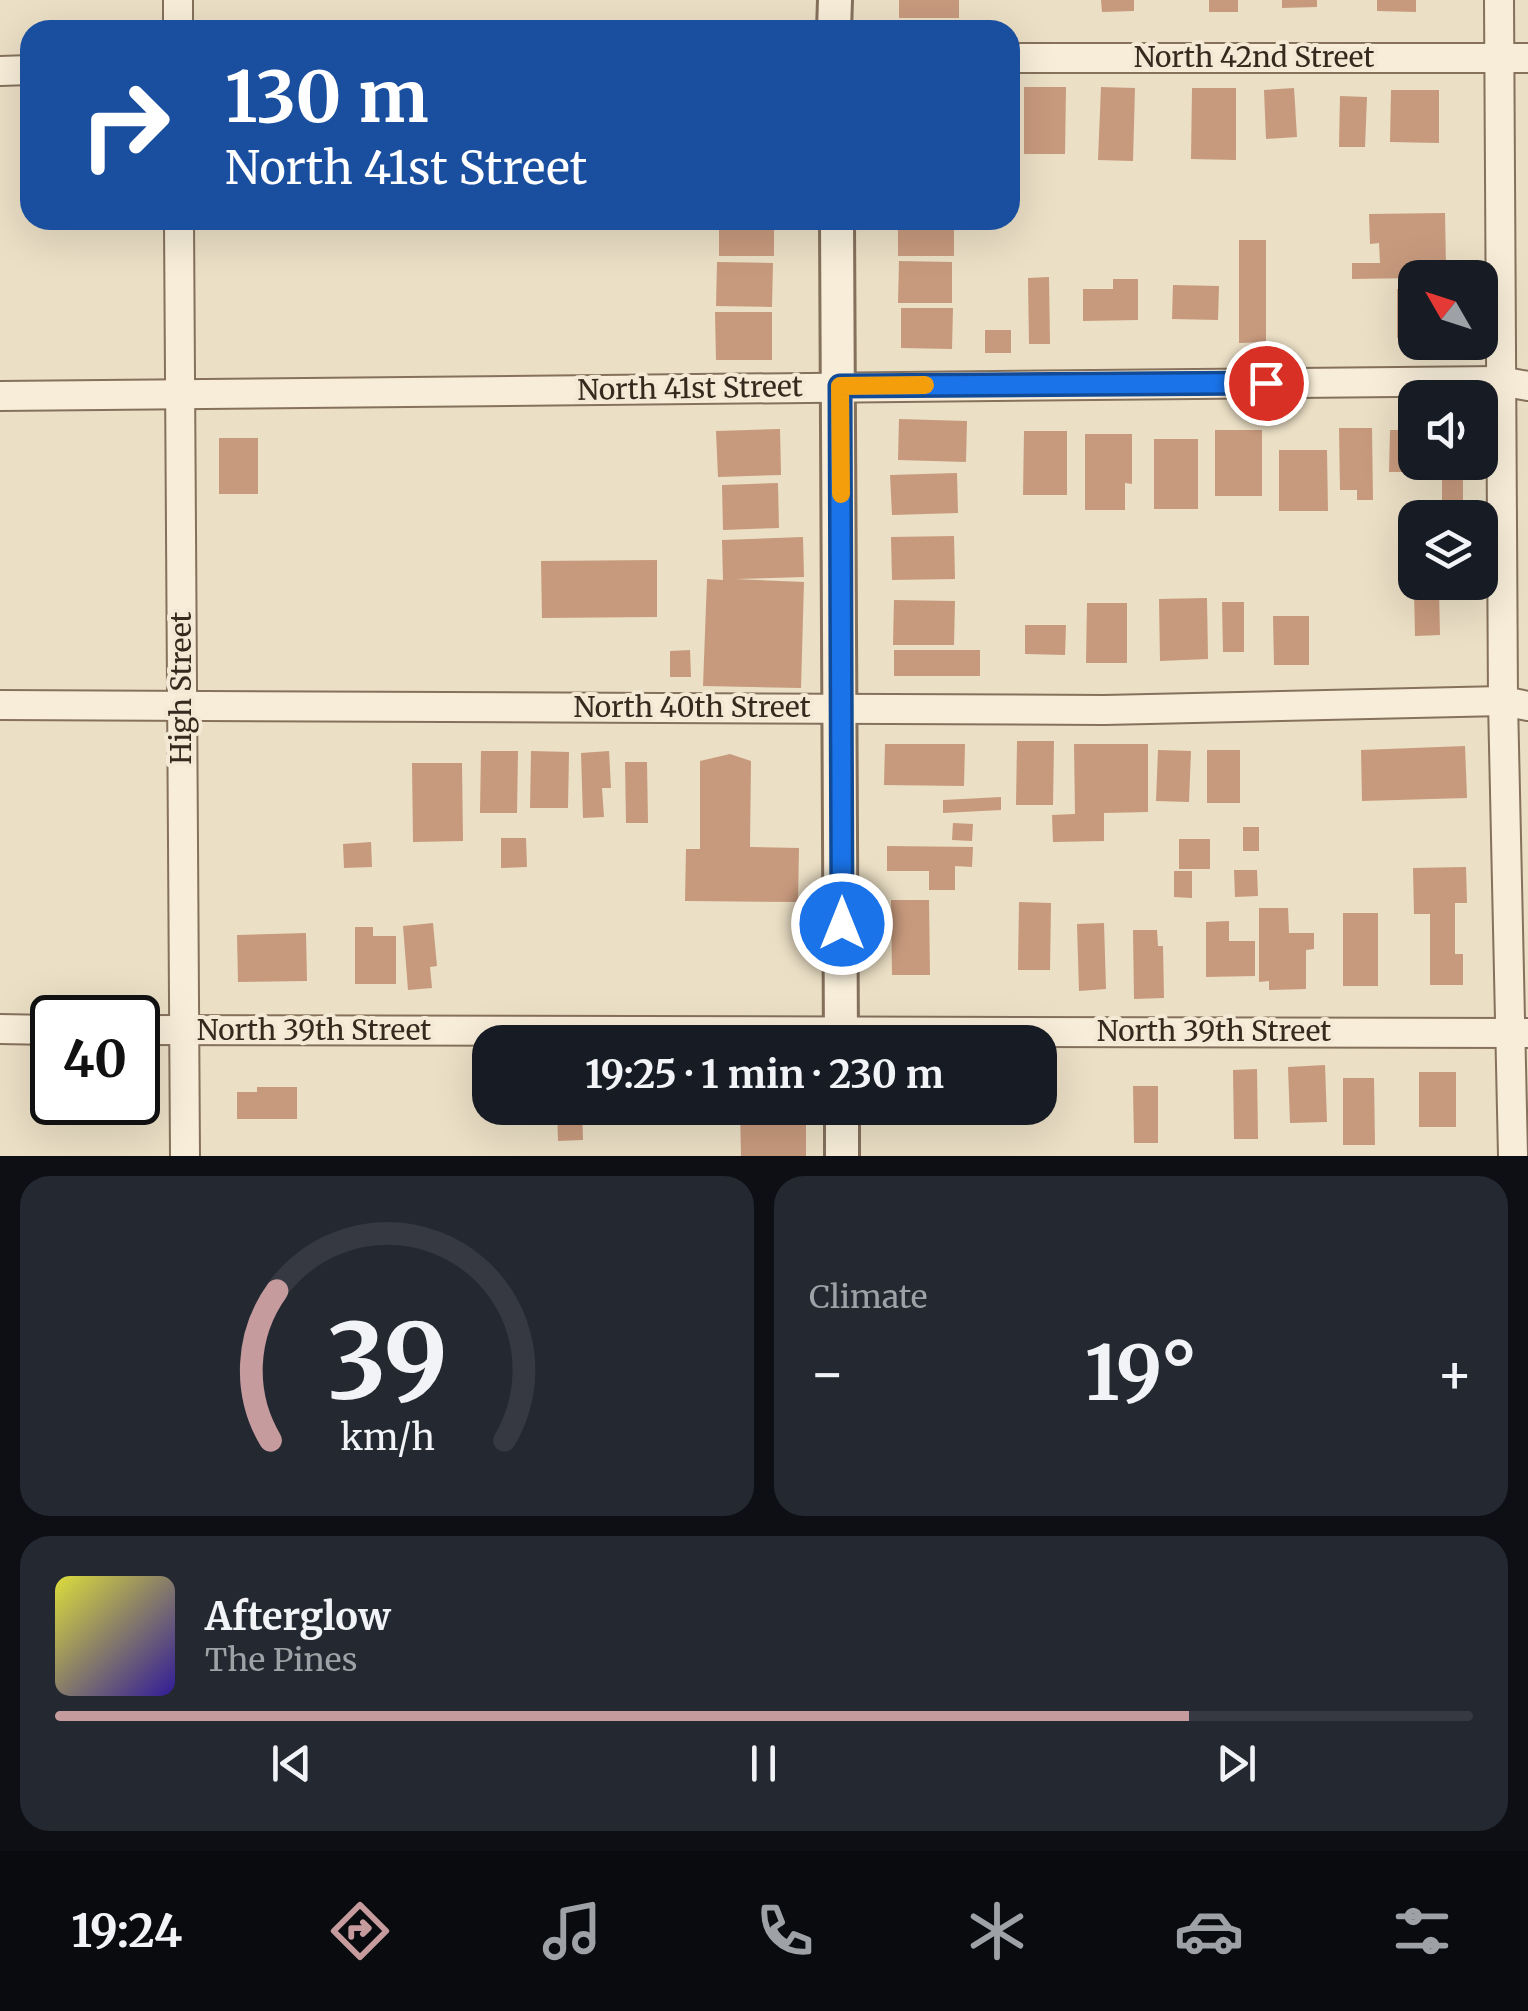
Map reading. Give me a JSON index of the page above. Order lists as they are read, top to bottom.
{
  "streets": {
    "street": [
      "North 42nd Street",
      "North 41st Street",
      "High Street",
      "North 40th Street",
      "North 39th Street"
    ]
  },
  "crossings": [
    ["North 41st Street", "High Street"],
    ["High Street", "North 40th Street"],
    ["High Street", "North 39th Street"]
  ],
  "north": "top left",
  "page": {
    "turn": ["130 m", "North 41st Street"],
    "limit": "40",
    "trip": "19:25 · 1 min · 230 m",
    "tile": "Climate",
    "heat": ["−", "19°", "+"],
    "song": ["Afterglow", "The Pines"],
    "tabs": "19:24",
    "gauge": ["39", "km/h"]
  }
}
